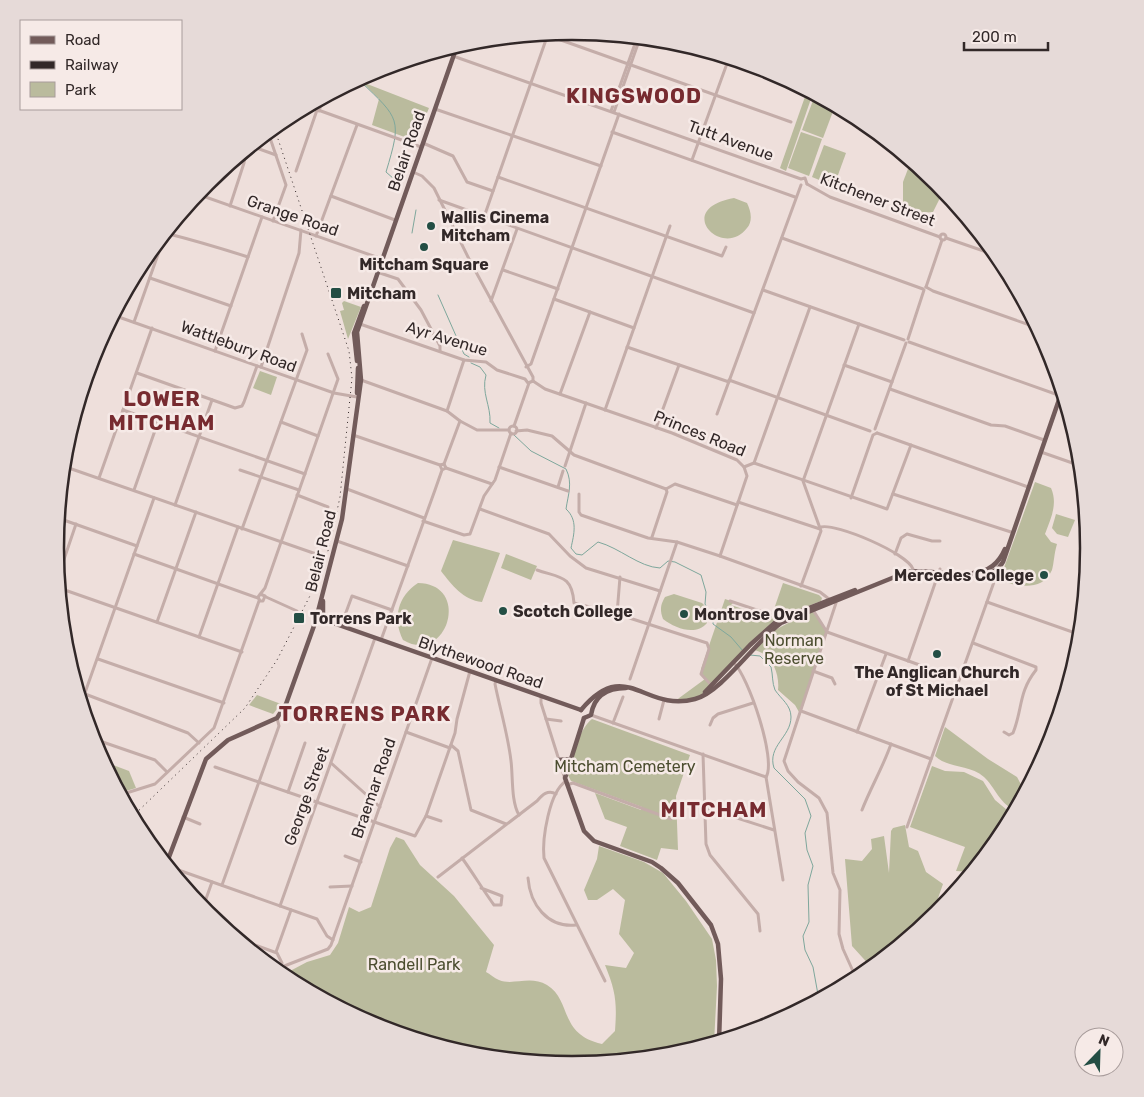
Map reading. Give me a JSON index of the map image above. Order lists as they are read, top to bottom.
{
  "streets": {
    "main road": ["Belair Road", "Blythewood Road"],
    "street": [
      "Tutt Avenue",
      "Kitchener Street",
      "Grange Road",
      "Ayr Avenue",
      "Wattlebury Road",
      "Princes Road",
      "Braemar Road",
      "George Street"
    ]
  },
  "crossings": [
    ["Tutt Avenue", "Belair Road"],
    ["Tutt Avenue", "Kitchener Street"],
    ["Belair Road", "Grange Road"],
    ["Belair Road", "Ayr Avenue"],
    ["Belair Road", "Wattlebury Road"],
    ["Belair Road", "Blythewood Road"],
    ["Blythewood Road", "Braemar Road"],
    ["Blythewood Road", "George Street"]
  ],
  "districts": [
    "KINGSWOOD",
    "LOWER MITCHAM",
    "TORRENS PARK",
    "MITCHAM"
  ],
  "parks": ["Norman Reserve", "Mitcham Cemetery", "Randell Park"],
  "places": {
    "other": [
      "Wallis Cinema Mitcham",
      "Mitcham Square",
      "Mercedes College",
      "Scotch College",
      "Montrose Oval",
      "The Anglican Church of St Michael"
    ],
    "transit": ["Mitcham", "Torrens Park"]
  },
  "legend": ["Road", "Railway", "Park"],
  "scale_bar": "200 m",
  "north": "top right"
}
